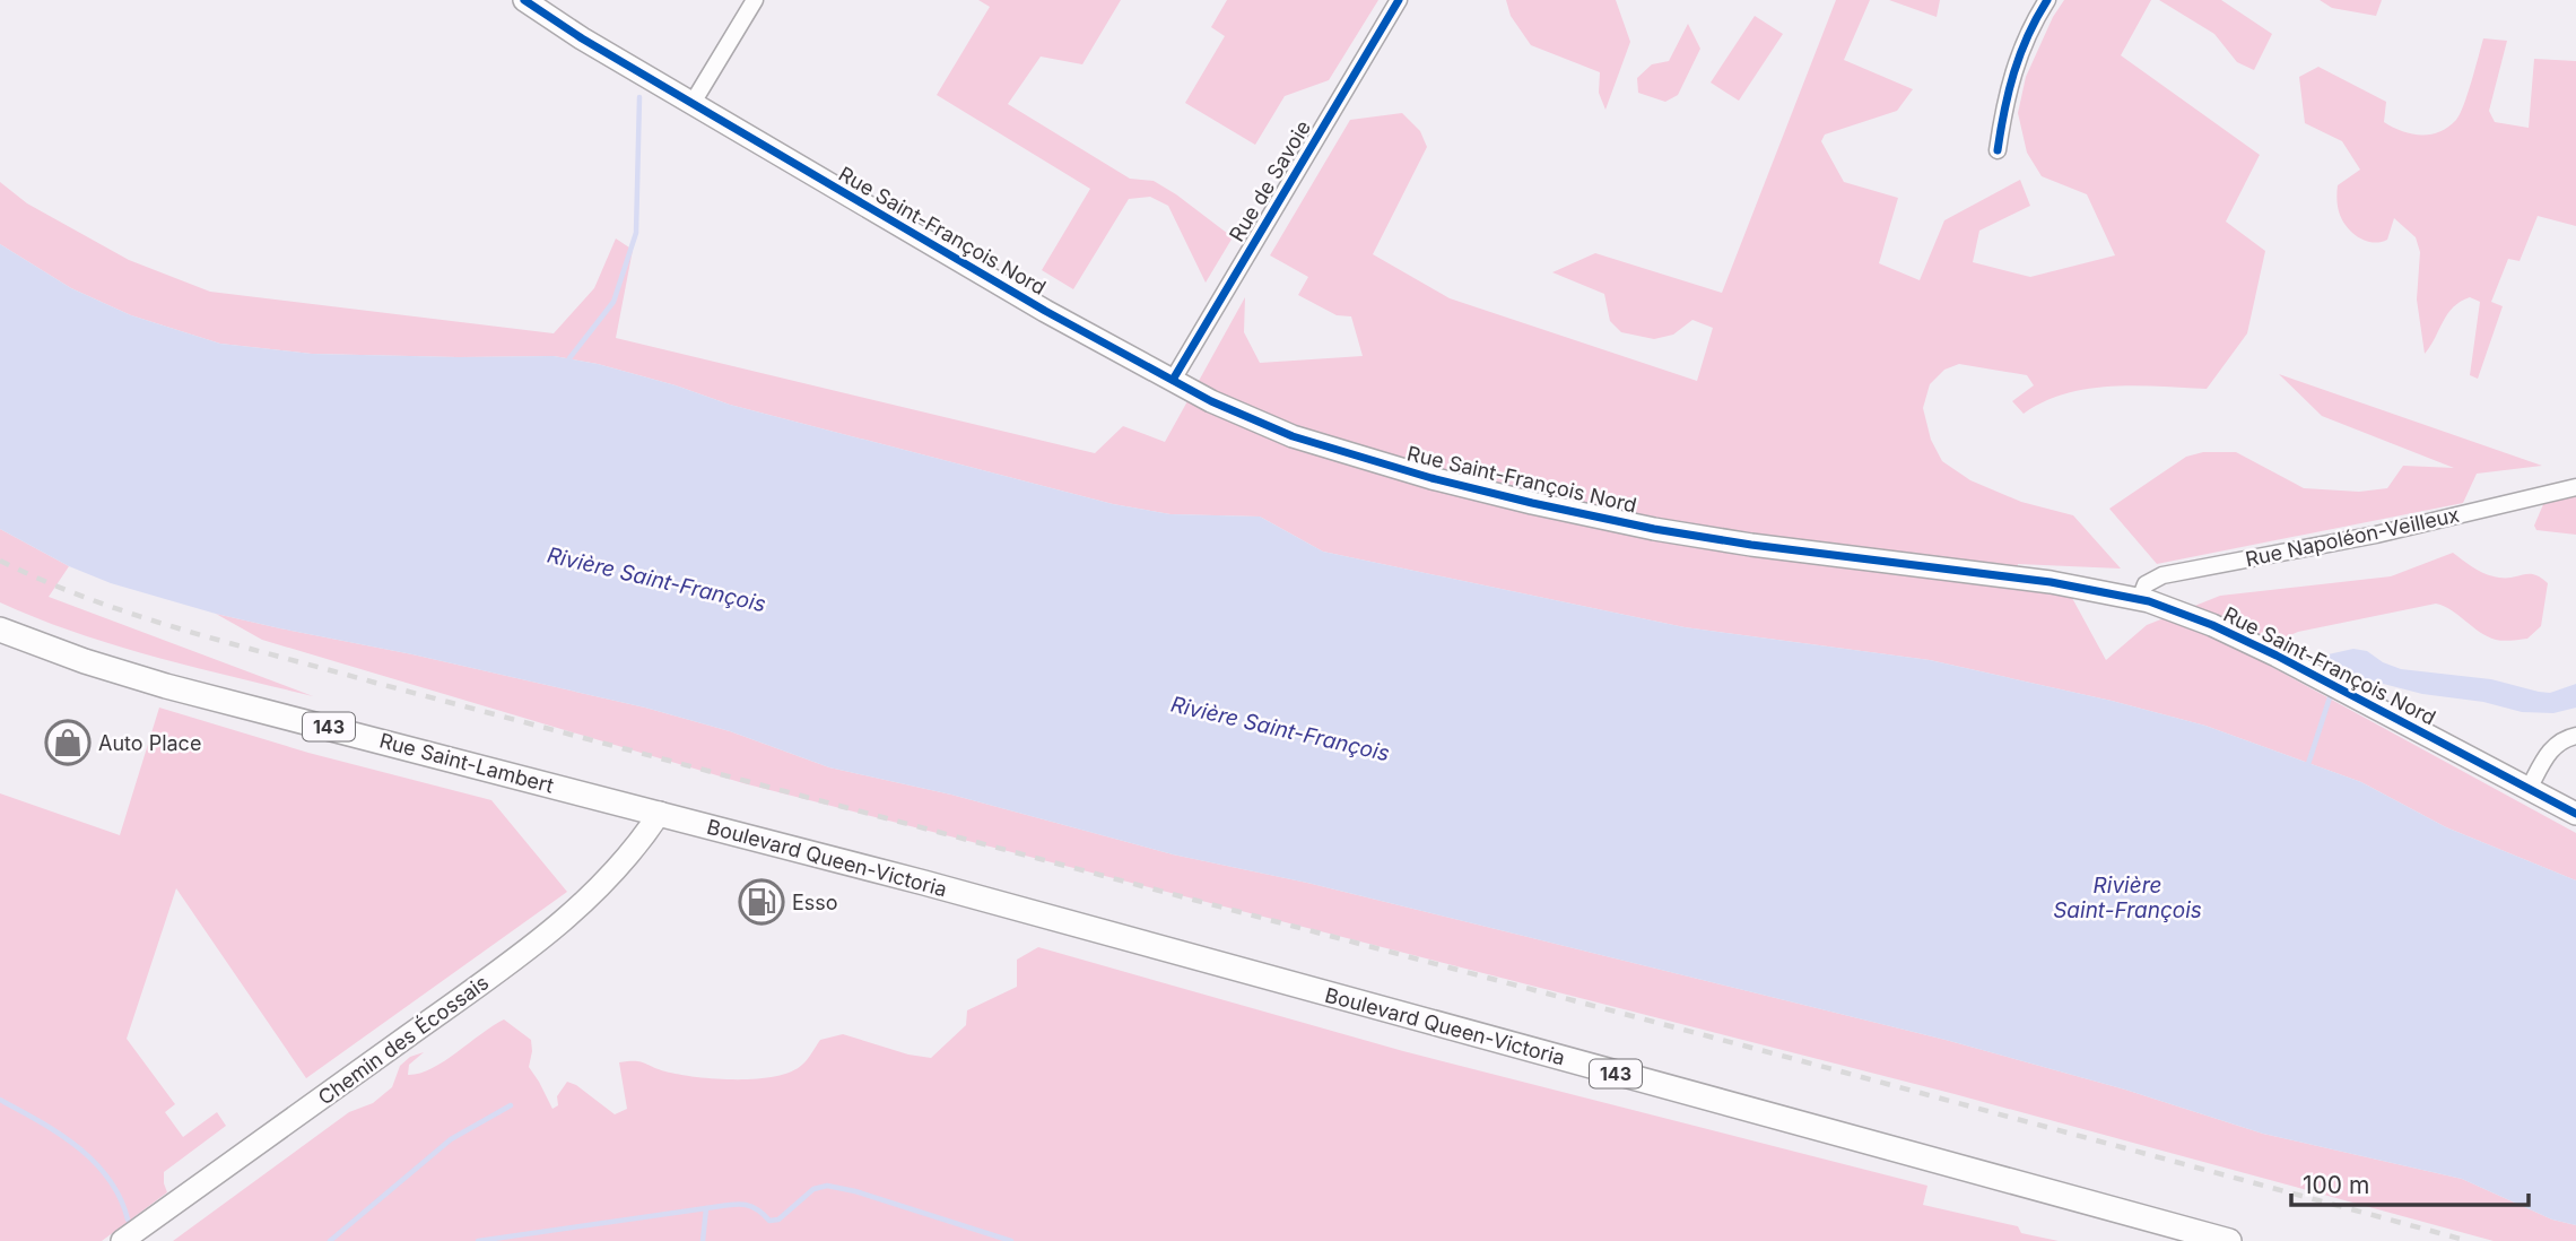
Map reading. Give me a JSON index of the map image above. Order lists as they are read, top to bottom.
{
  "streets": {
    "main road": ["143", "Rue Saint-Lambert", "Boulevard Queen-Victoria"],
    "street": [
      "Rue de Savoie",
      "Rue Saint-François Nord",
      "Rue Napoléon-Veilleux",
      "Chemin des Écossais"
    ]
  },
  "crossings": [
    ["Rue de Savoie", "Rue Saint-François Nord"],
    ["Rue Saint-François Nord", "Rue Napoléon-Veilleux"],
    ["Rue Saint-Lambert", "Boulevard Queen-Victoria"],
    ["Rue Saint-Lambert", "Chemin des Écossais"],
    ["Boulevard Queen-Victoria", "Chemin des Écossais"]
  ],
  "water": ["Rivière Saint-François"],
  "places": {
    "shop": ["Auto Place"],
    "fuel station": ["Esso"]
  },
  "scale_bar": "100 m"
}
